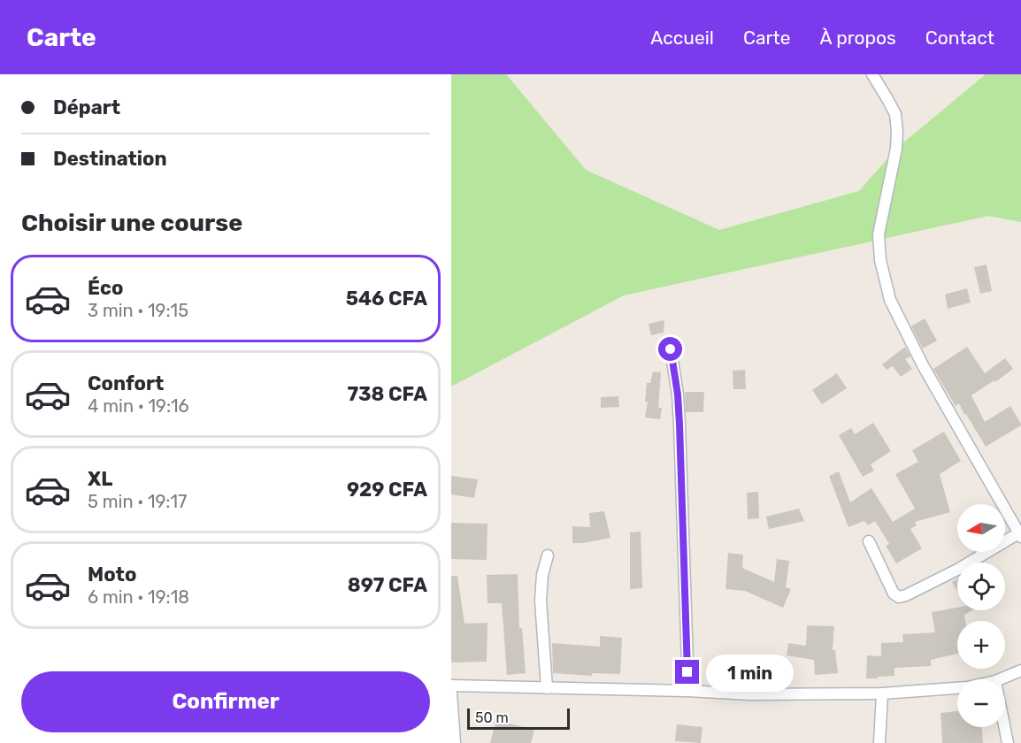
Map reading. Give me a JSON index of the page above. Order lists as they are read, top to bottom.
{
  "scale_bar": "50 m",
  "north": "left",
  "page": {
    "header": "Carte",
    "nav": [
      "Accueil",
      "Carte",
      "À propos",
      "Contact"
    ],
    "banner": ["Départ", "Destination"],
    "heading": "Choisir une course",
    "list": [
      {
        "name": "Éco",
        "note": "3 min · 19:15",
        "value": "546 CFA"
      },
      {
        "name": "Confort",
        "note": "4 min · 19:16",
        "value": "738 CFA"
      },
      {
        "name": "XL",
        "note": "5 min · 19:17",
        "value": "929 CFA"
      },
      {
        "name": "Moto",
        "note": "6 min · 19:18",
        "value": "897 CFA"
      }
    ],
    "map_buttons": ["+", "−"],
    "bubble": "1 min",
    "buttons": "Confirmer",
    "scale": "50 m"
  }
}
